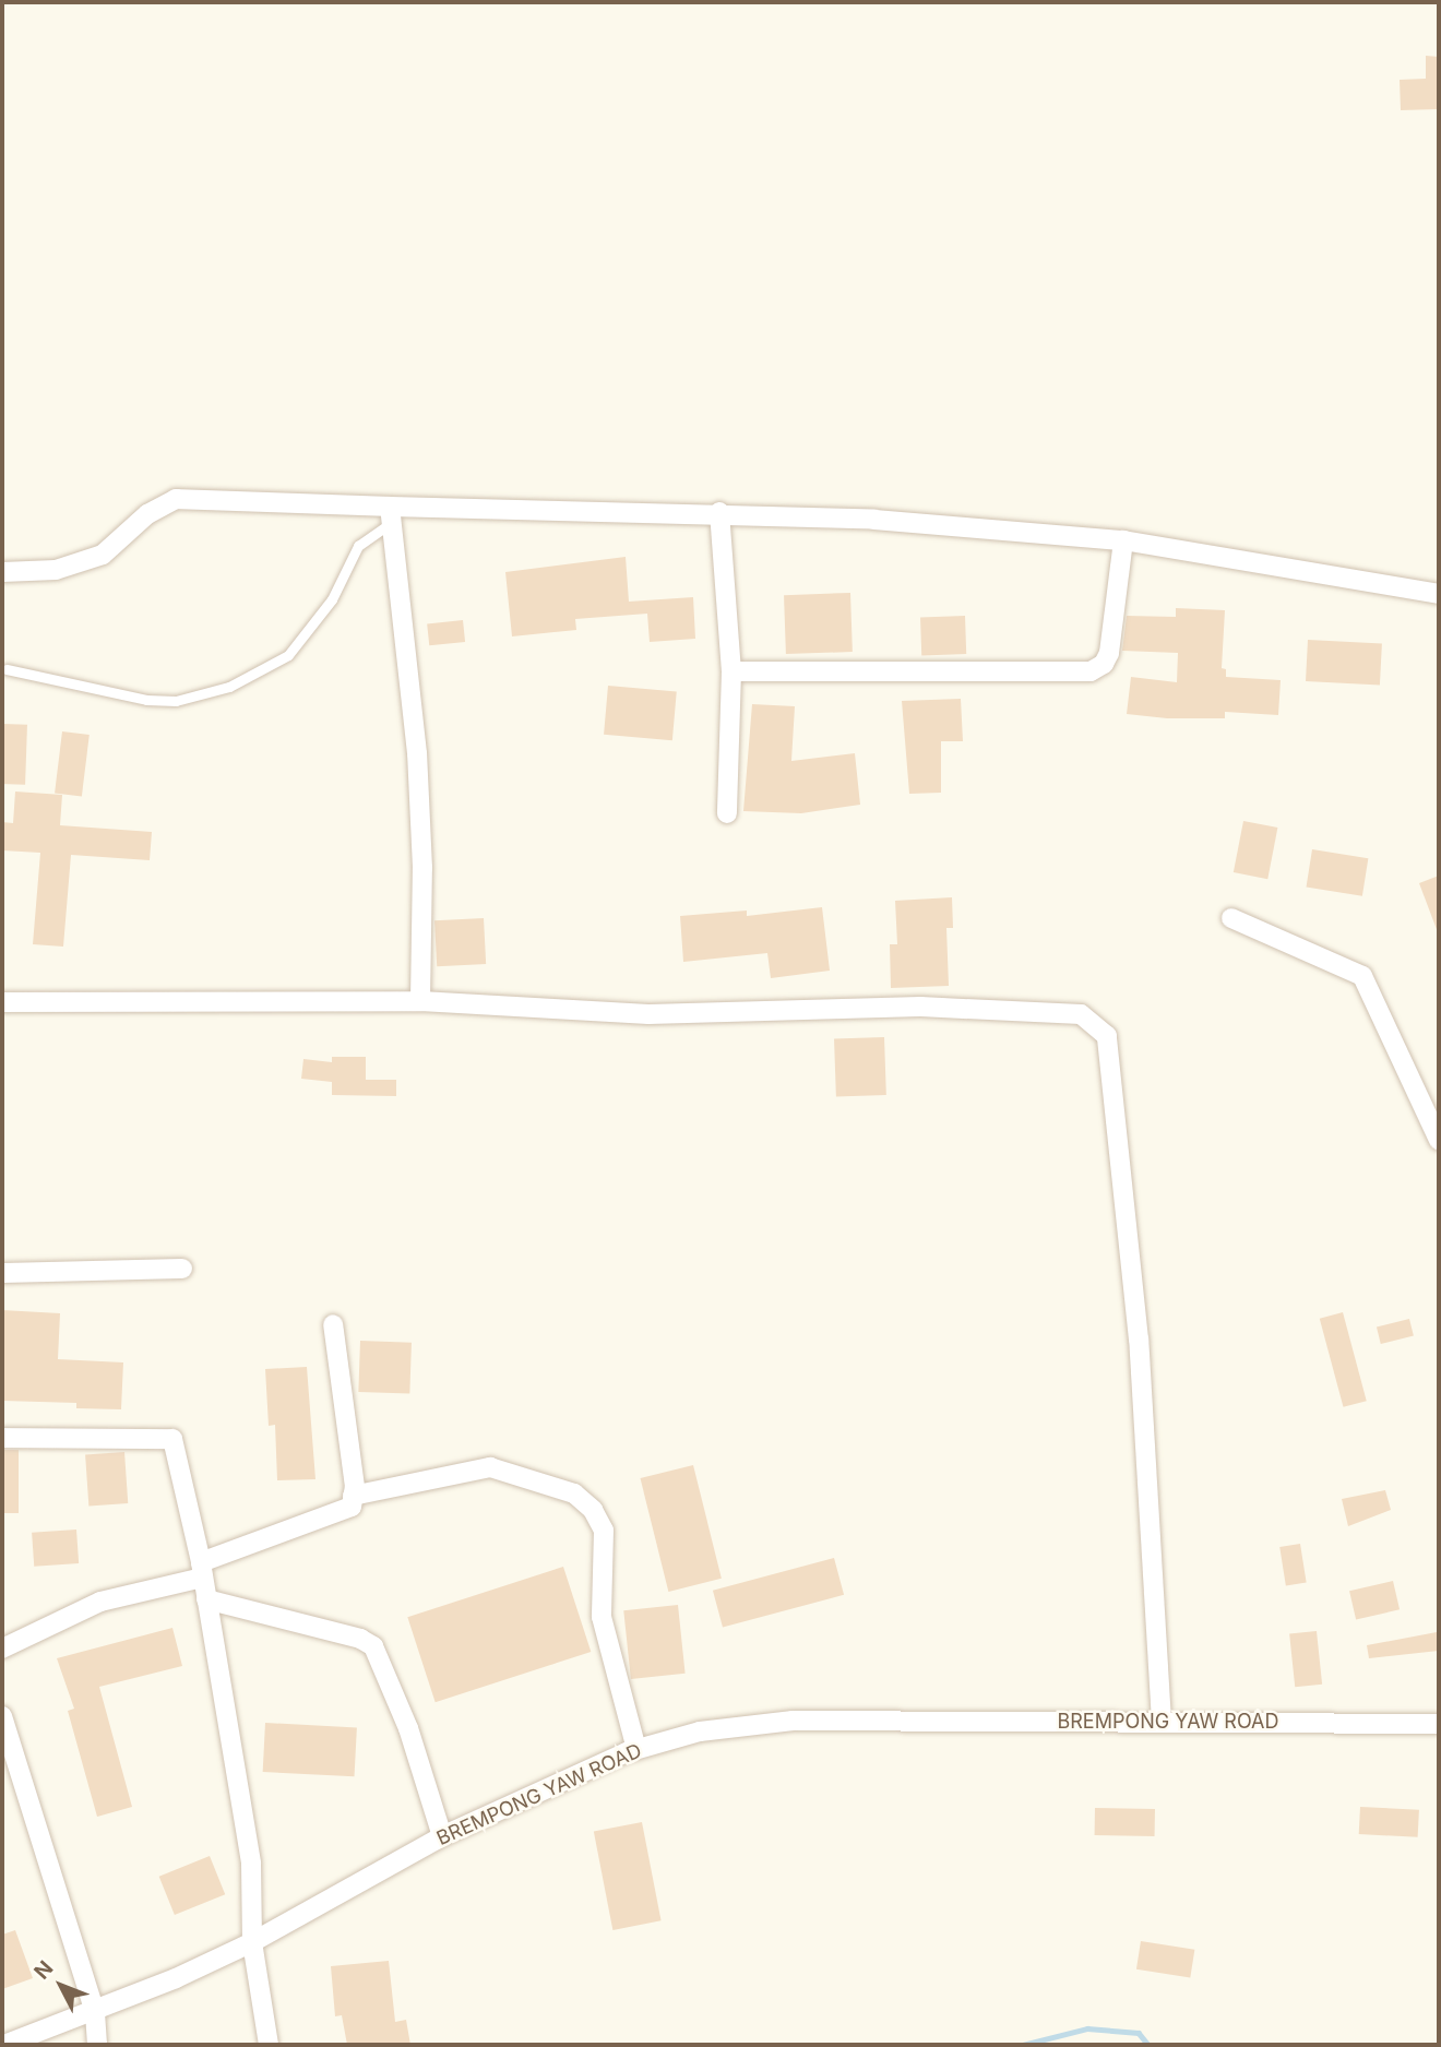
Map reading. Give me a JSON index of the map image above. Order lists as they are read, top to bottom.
{
  "streets": {
    "street": ["BREMPONG YAW ROAD"]
  },
  "north": "top left"
}
